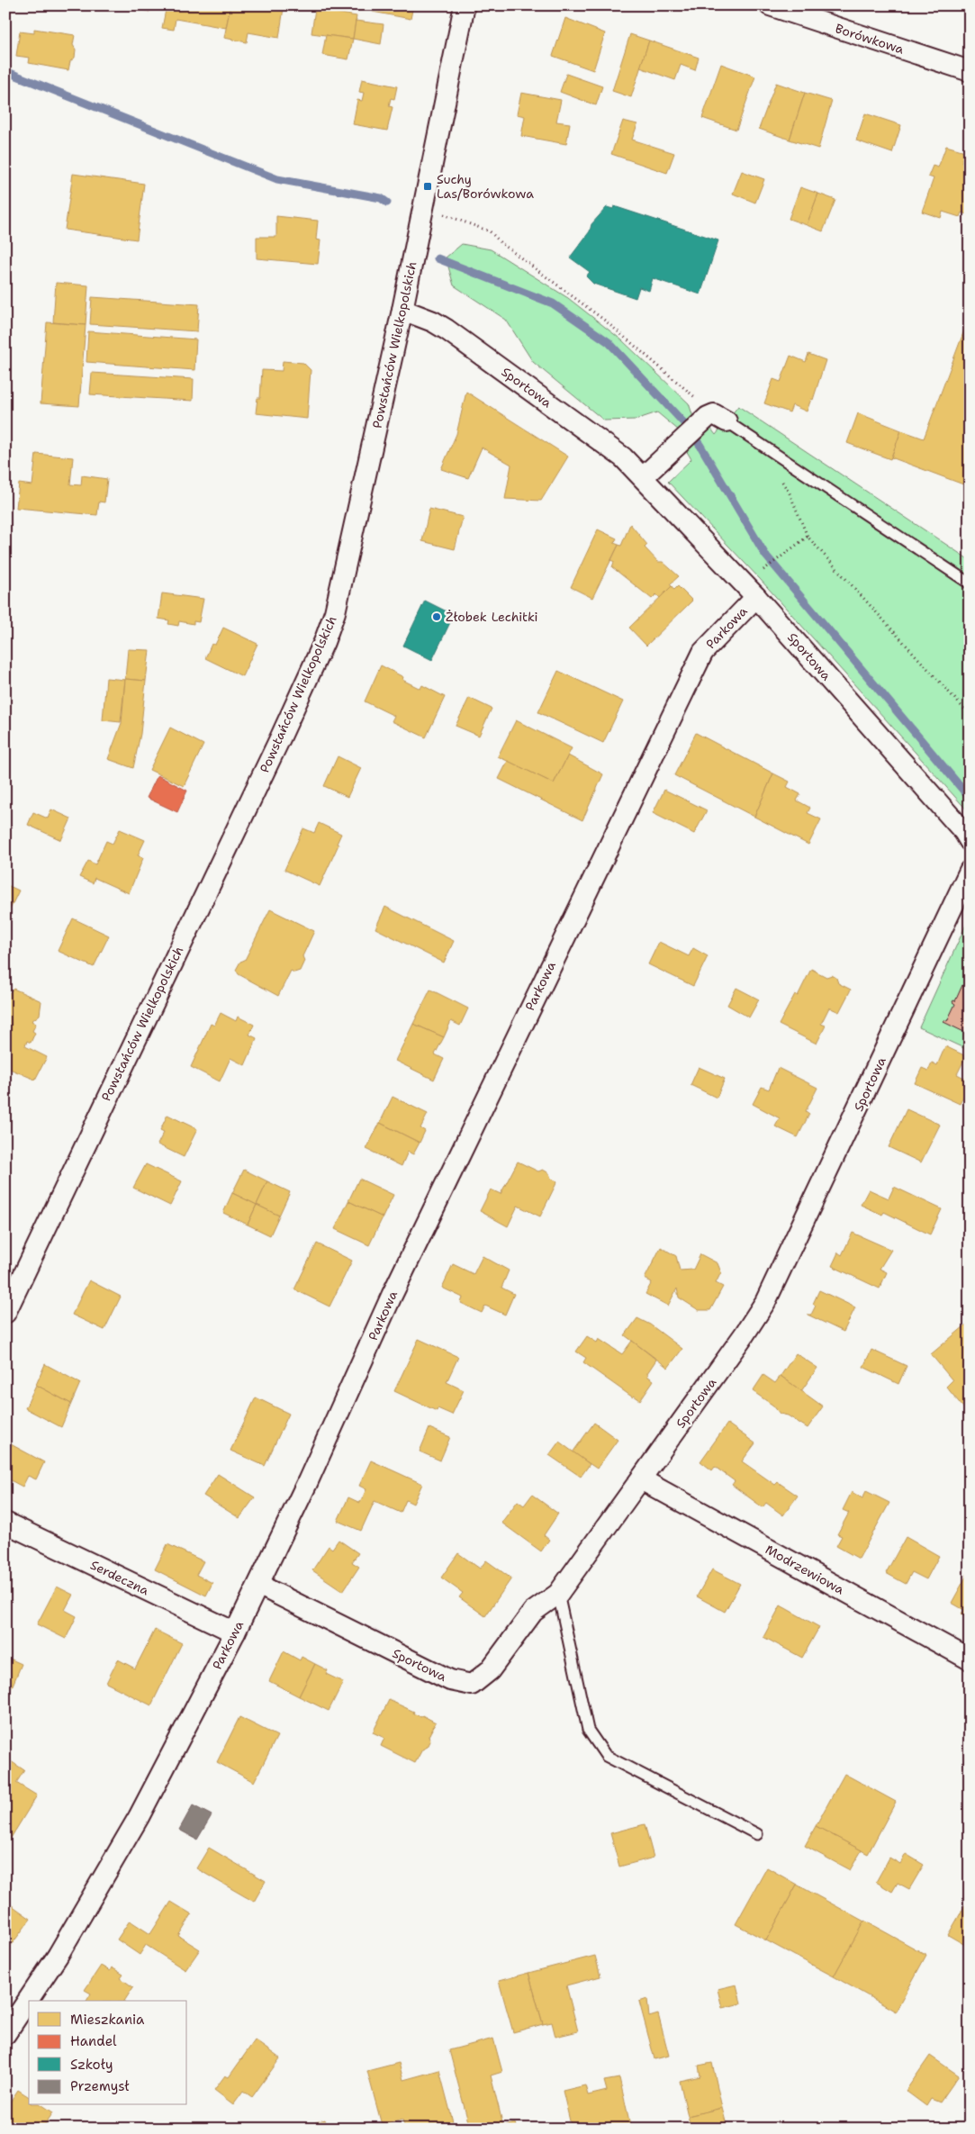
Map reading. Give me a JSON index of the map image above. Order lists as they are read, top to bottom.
{
  "streets": {
    "street": [
      "Borówkowa",
      "Powstańców Wielkopolskich",
      "Sportowa",
      "Parkowa",
      "Modrzewiowa",
      "Serdeczna"
    ]
  },
  "crossings": [
    ["Powstańców Wielkopolskich", "Sportowa"],
    ["Sportowa", "Parkowa"],
    ["Sportowa", "Modrzewiowa"],
    ["Parkowa", "Serdeczna"]
  ],
  "places": {
    "transit": ["Suchy Las/Borówkowa"],
    "other": ["Żłobek Lechitki"]
  },
  "legend": [
    "Mieszkania",
    "Handel",
    "Szkoły",
    "Przemysł"
  ]
}
